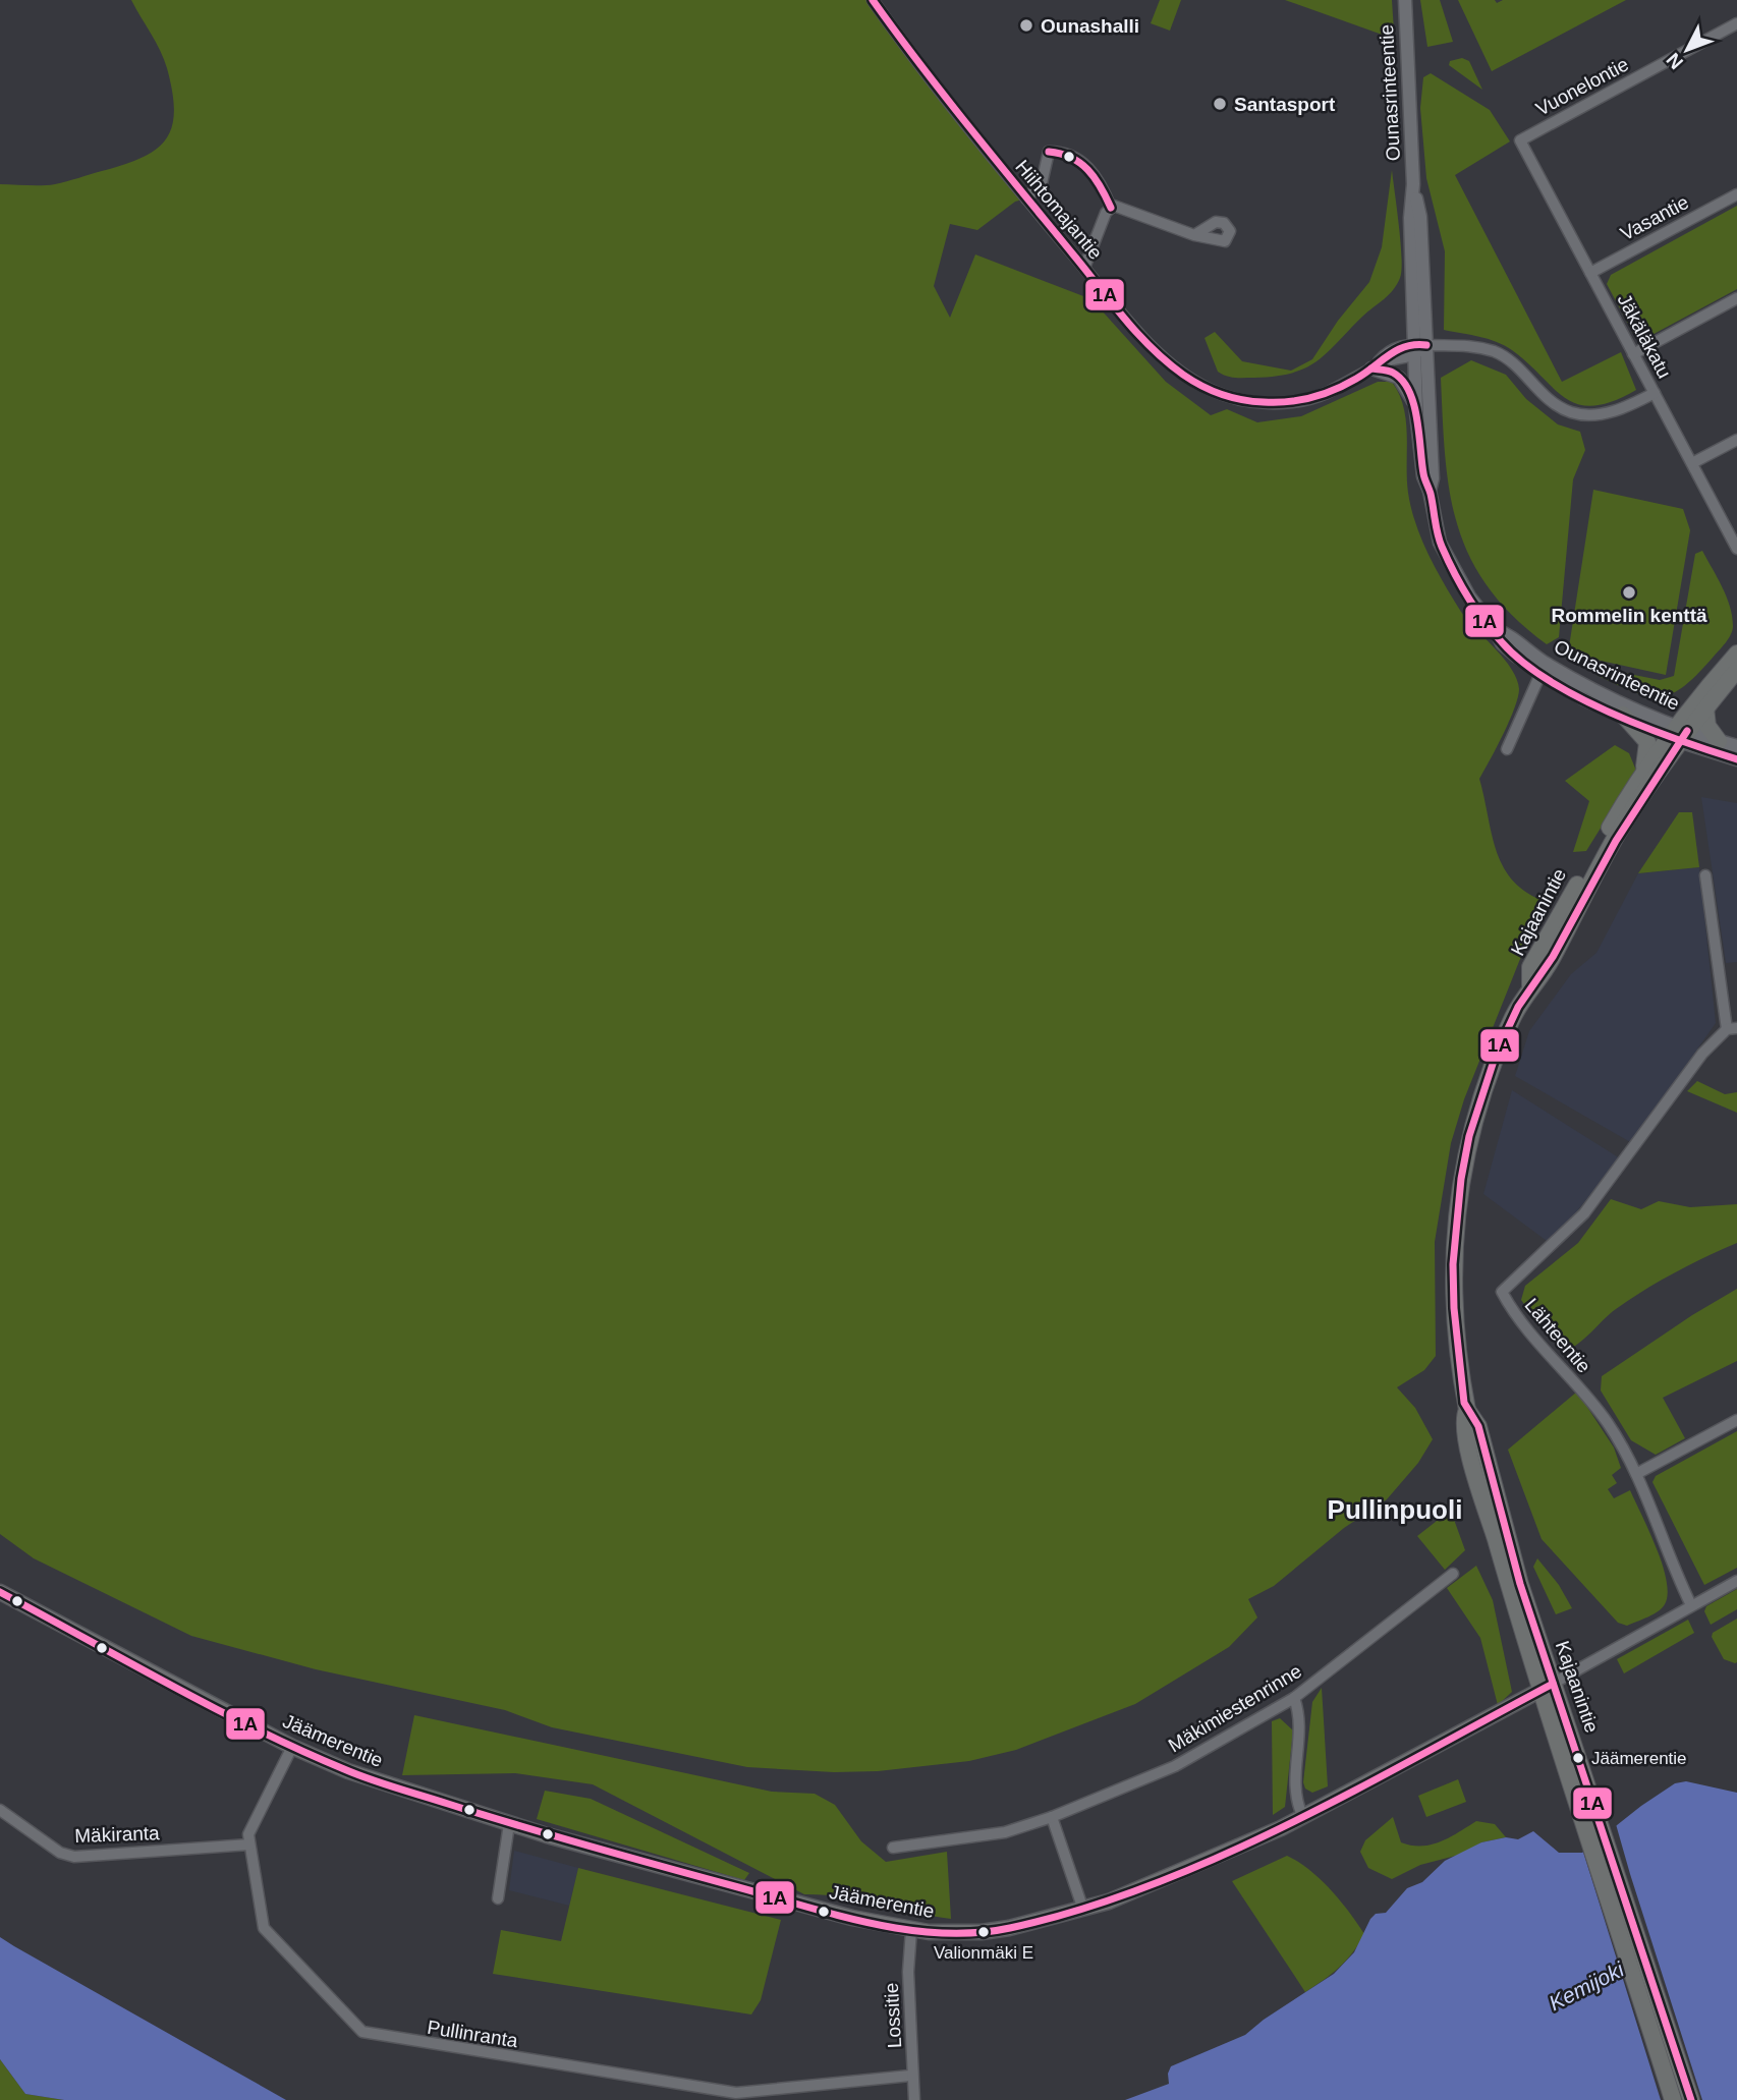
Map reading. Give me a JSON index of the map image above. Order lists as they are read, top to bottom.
{
  "streets": {
    "main road": ["Kajaanintie", "Jäämerentie"],
    "street": [
      "Vuonelontie",
      "Ounasrinteentie",
      "Hiihtomajantie",
      "Vasantie",
      "Jäkäläkatu",
      "Lähteentie",
      "Mäkimiestenrinne",
      "Mäkiranta",
      "Lossitie",
      "Pullinranta"
    ]
  },
  "crossings": [
    ["Vuonelontie", "Jäkäläkatu"],
    ["Ounasrinteentie", "Hiihtomajantie"],
    ["Ounasrinteentie", "Kajaanintie"],
    ["Vasantie", "Jäkäläkatu"],
    ["Lähteentie", "Jäämerentie"],
    ["Jäämerentie", "Lossitie"],
    ["Jäämerentie", "Pullinranta"],
    ["Mäkiranta", "Pullinranta"],
    ["Lossitie", "Pullinranta"]
  ],
  "districts": ["Pullinpuoli"],
  "water": ["Kemijoki"],
  "places": [
    "Ounashalli",
    "Santasport",
    "Rommelin kenttä",
    "Jäämerentie",
    "Valionmäki E"
  ],
  "lines": ["transit line 1A"],
  "north": "bottom left"
}
